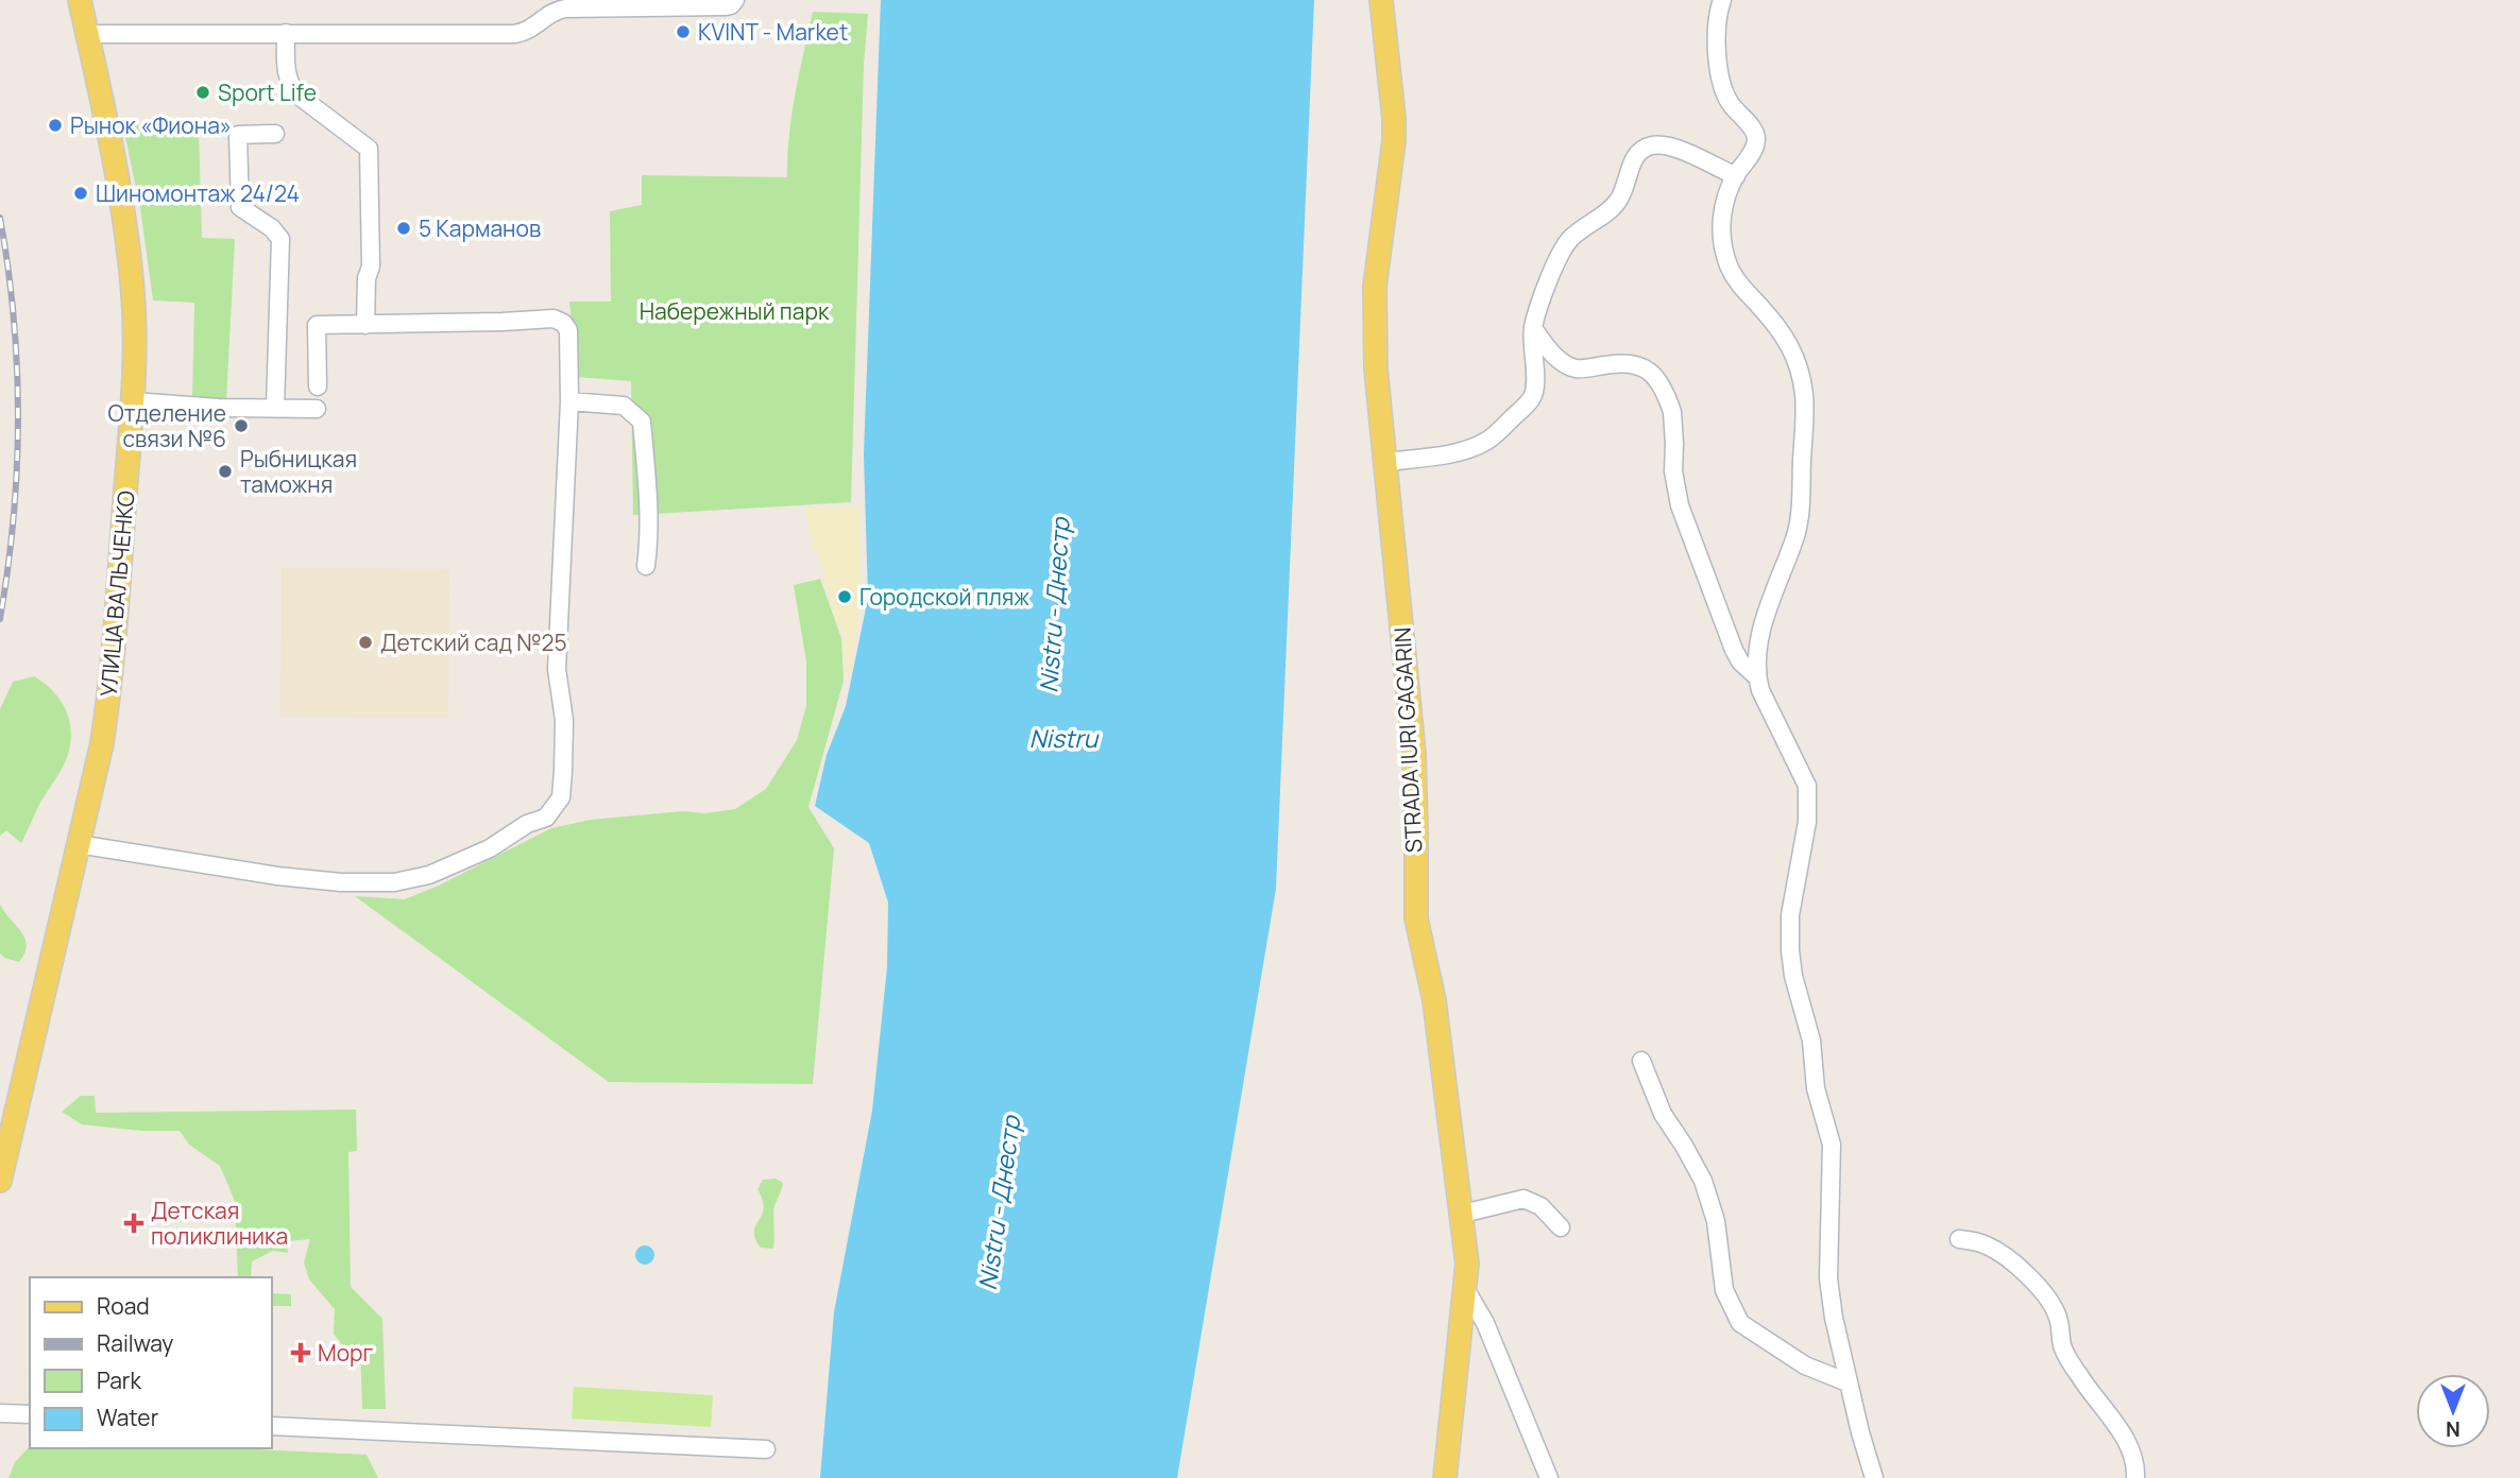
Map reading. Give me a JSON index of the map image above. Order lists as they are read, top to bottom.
{
  "streets": {
    "main road": ["УЛИЦА ВАЛЬЧЕНКО", "STRADA IURI GAGARIN"]
  },
  "water": ["Nistru - Днестр", "Nistru"],
  "parks": ["Набережный парк"],
  "places": {
    "other": [
      "KVINT - Market",
      "Sport Life",
      "Рынок «Фиона»",
      "Шиномонтаж 24/24",
      "5 Карманов",
      "Отделение связи №6",
      "Рыбницкая таможня",
      "Городской пляж",
      "Детский сад №25"
    ],
    "health": ["Детская поликлиника", "Морг"]
  },
  "legend": [
    "Road",
    "Railway",
    "Park",
    "Water"
  ],
  "north": "bottom"
}
